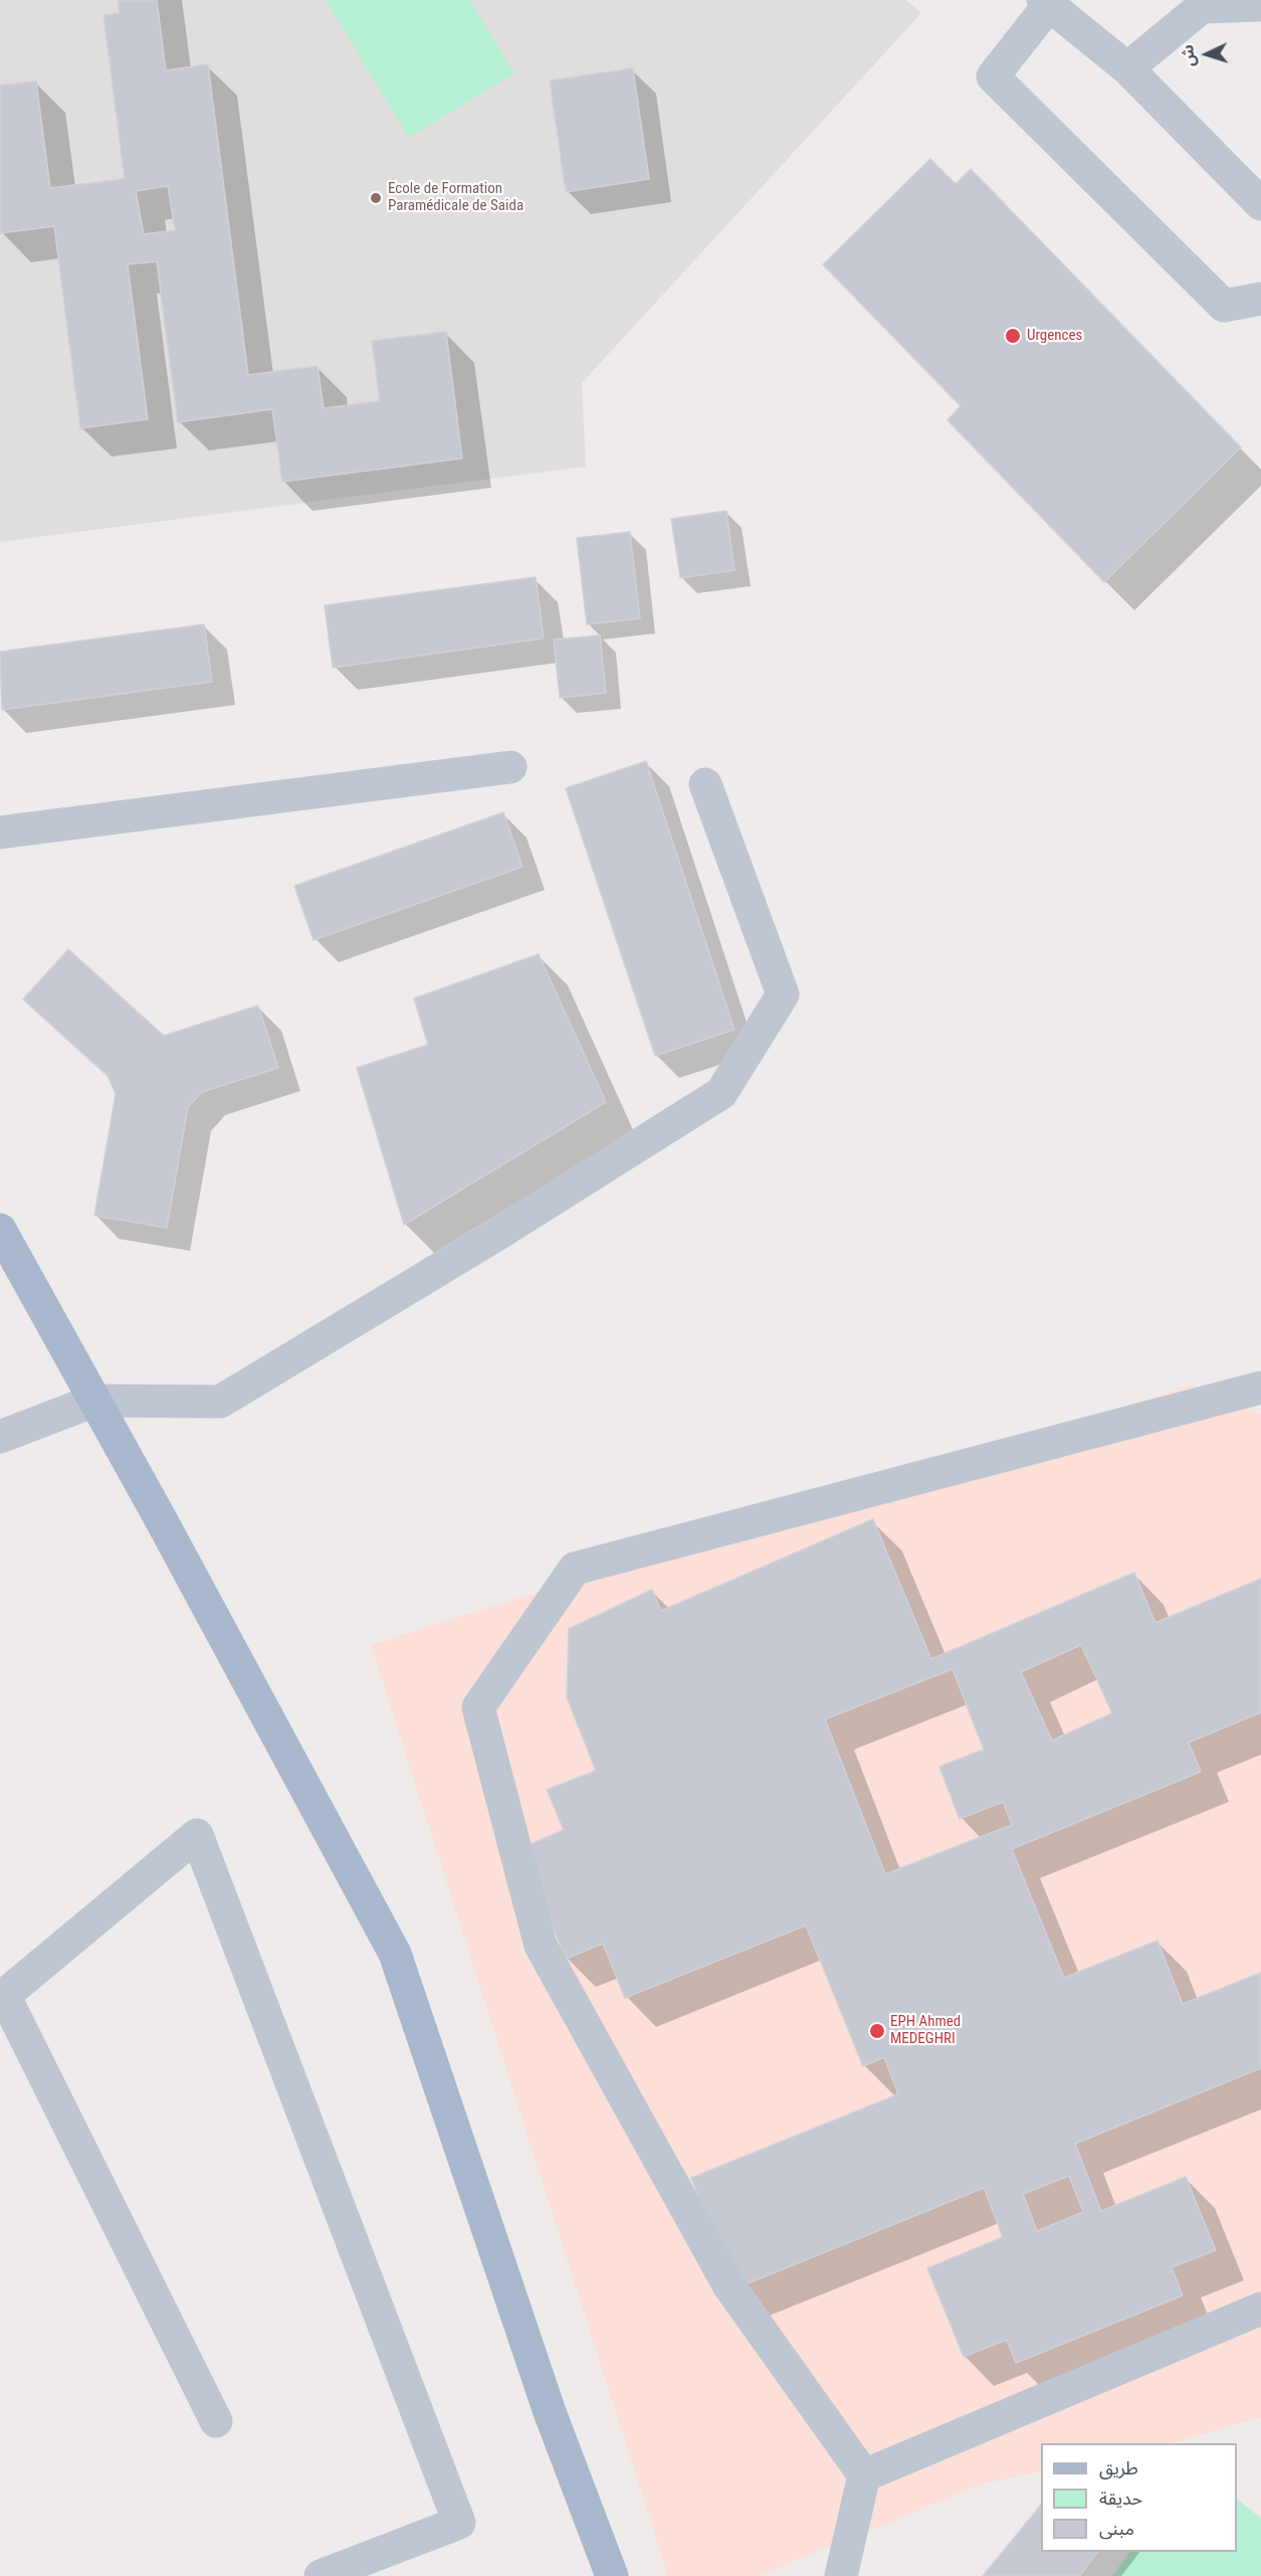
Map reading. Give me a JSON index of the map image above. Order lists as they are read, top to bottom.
{
  "places": ["Ecole de Formation Paramédicale de Saida", "Urgences", "EPH Ahmed MEDEGHRI"],
  "legend": ["طريق", "حديقة", "مبنى"],
  "north": "left"
}
